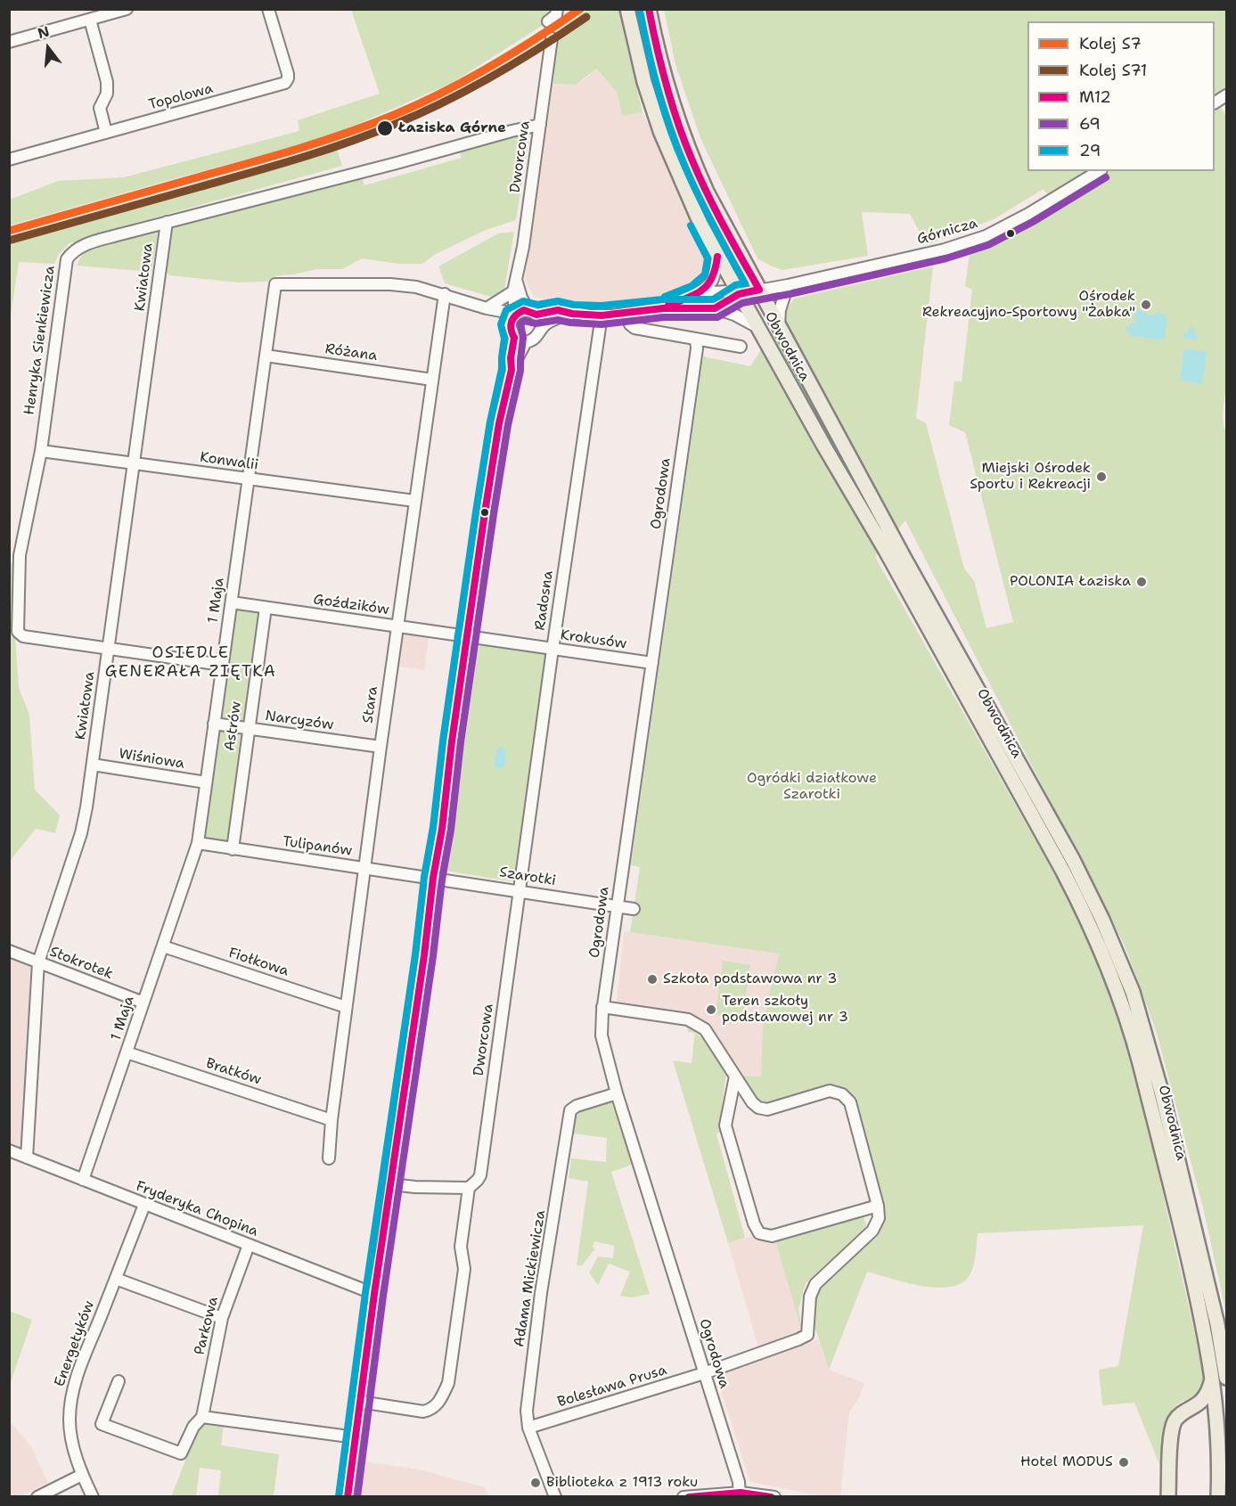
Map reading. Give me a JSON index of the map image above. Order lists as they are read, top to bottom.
{
  "streets": {
    "main road": ["Obwodnica"],
    "street": [
      "Topolowa",
      "Dworcowa",
      "Górnicza",
      "Kwiatowa",
      "Henryka Sienkiewicza",
      "Różana",
      "Konwalii",
      "Ogrodowa",
      "1 Maja",
      "Radosna",
      "Goździków",
      "Krokusów",
      "Stara",
      "Narcyzów",
      "Astrów",
      "Wiśniowa",
      "Tulipanów",
      "Szarotki",
      "Fiołkowa",
      "Stokrotek",
      "Bratków",
      "Fryderyka Chopina",
      "Adama Mickiewicza",
      "Parkowa",
      "Energetyków",
      "Bolesława Prusa"
    ]
  },
  "crossings": [
    ["Dworcowa", "Henryka Sienkiewicza"],
    ["Dworcowa", "1 Maja"],
    ["Dworcowa", "Radosna"],
    ["Dworcowa", "Szarotki"],
    ["Górnicza", "Obwodnica"],
    ["Kwiatowa", "Henryka Sienkiewicza"],
    ["Kwiatowa", "Konwalii"],
    ["Kwiatowa", "Wiśniowa"],
    ["Kwiatowa", "Stokrotek"],
    ["Kwiatowa", "Fryderyka Chopina"],
    ["Henryka Sienkiewicza", "Konwalii"],
    ["Różana", "1 Maja"],
    ["Różana", "Stara"],
    ["Konwalii", "1 Maja"],
    ["Konwalii", "Stara"],
    ["Ogrodowa", "Krokusów"],
    ["Ogrodowa", "Szarotki"],
    ["Ogrodowa", "Adama Mickiewicza"],
    ["Ogrodowa", "Bolesława Prusa"],
    ["1 Maja", "Goździków"],
    ["1 Maja", "Stara"],
    ["1 Maja", "Narcyzów"],
    ["1 Maja", "Wiśniowa"],
    ["1 Maja", "Tulipanów"],
    ["1 Maja", "Fiołkowa"],
    ["1 Maja", "Stokrotek"],
    ["1 Maja", "Bratków"],
    ["1 Maja", "Fryderyka Chopina"],
    ["Radosna", "Krokusów"],
    ["Radosna", "Szarotki"],
    ["Goździków", "Krokusów"],
    ["Goździków", "Stara"],
    ["Goździków", "Astrów"],
    ["Stara", "Narcyzów"],
    ["Stara", "Tulipanów"],
    ["Stara", "Fiołkowa"],
    ["Stara", "Bratków"],
    ["Narcyzów", "Astrów"],
    ["Astrów", "Tulipanów"],
    ["Tulipanów", "Szarotki"],
    ["Fryderyka Chopina", "Parkowa"],
    ["Fryderyka Chopina", "Energetyków"],
    ["Adama Mickiewicza", "Bolesława Prusa"]
  ],
  "districts": ["OSIEDLE GENERAŁA ZIĘTKA"],
  "parks": ["Ogródki działkowe Szarotki"],
  "places": [
    "Łaziska Górne",
    "Ośrodek Rekreacyjno-Sportowy \"Żabka\"",
    "Miejski Ośrodek Sportu i Rekreacji",
    "POLONIA Łaziska",
    "Szkoła podstawowa nr 3",
    "Teren szkoły podstawowej nr 3",
    "Hotel MODUS",
    "Biblioteka z 1913 roku"
  ],
  "lines": [
    "rail line S7",
    "transit line M12",
    "transit line 29",
    "rail line S71",
    "transit line 69"
  ],
  "legend": [
    "Kolej S7",
    "Kolej S71",
    "M12",
    "69",
    "29"
  ],
  "north": "top"
}
